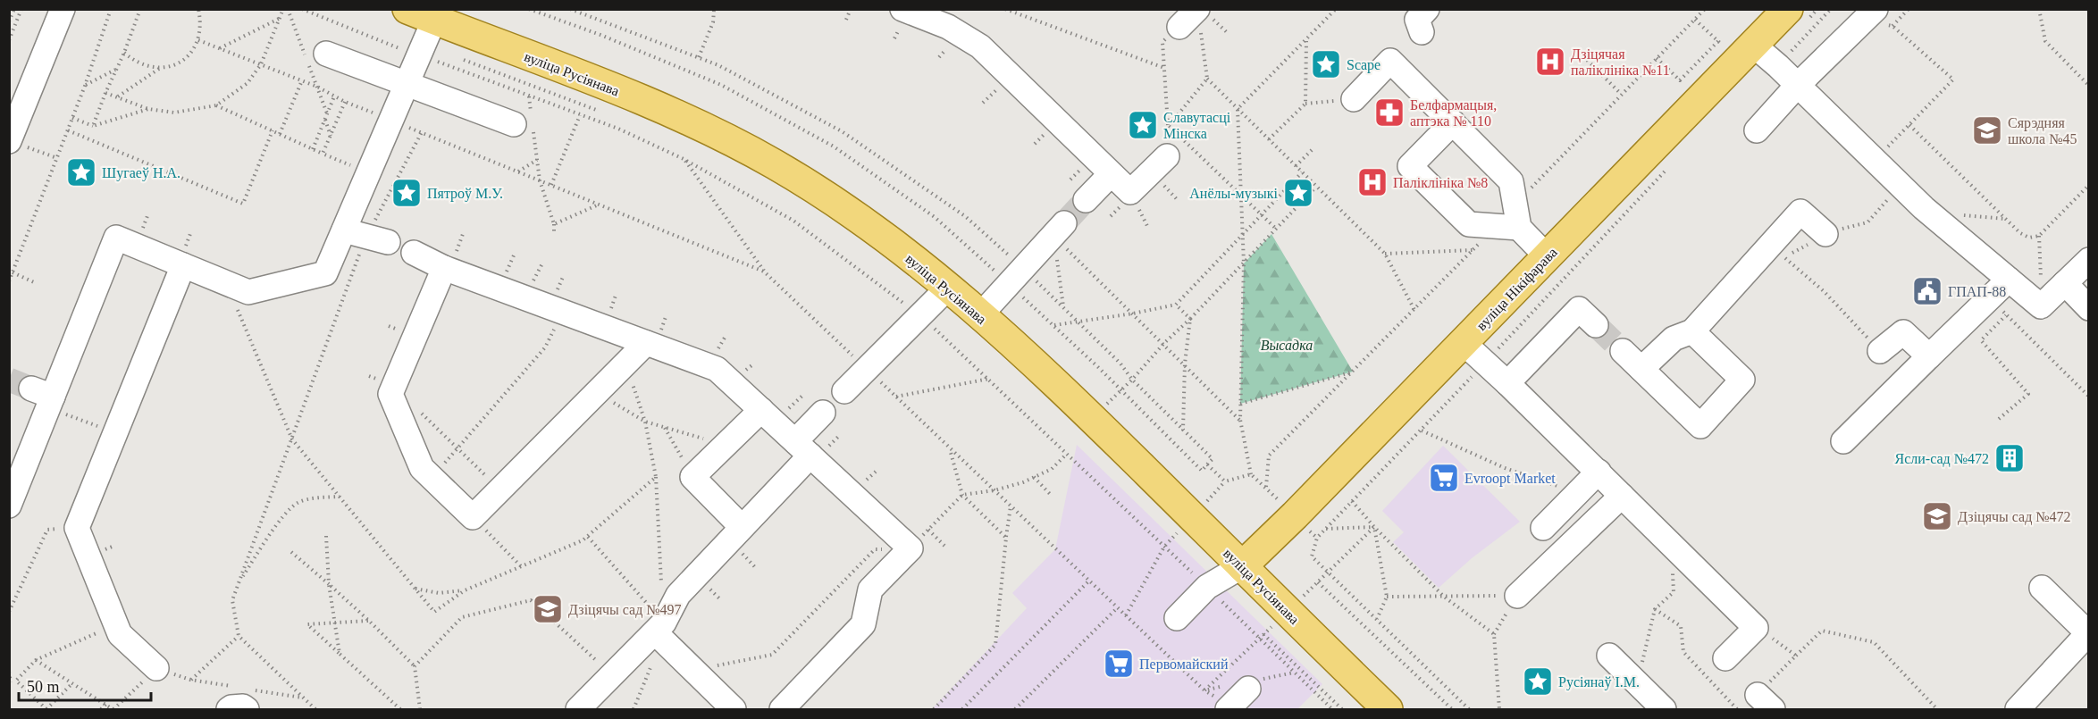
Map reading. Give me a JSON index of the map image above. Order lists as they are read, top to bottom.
{
  "streets": {
    "main road": ["вуліца Русіянава", "вуліца Нікіфарава"]
  },
  "crossings": [
    ["вуліца Русіянава", "вуліца Нікіфарава"]
  ],
  "parks": ["Высадка"],
  "places": {
    "hospital": ["Дзіцячая паліклініка №11", "Паліклініка №8"],
    "place": [
      "Scape",
      "Славутасці Мінска",
      "Шугаеў Н.А.",
      "Пятроў М.У.",
      "Анёлы-музыкі",
      "Русіянаў І.М."
    ],
    "pharmacy": ["Белфармацыя, аптэка № 110"],
    "school or university": ["Сярэдняя школа №45", "Дзіцячы сад №472", "Дзіцячы сад №497"],
    "public building": ["ГПАП-88"],
    "building": ["Ясли-сад №472"],
    "supermarket": ["Evroopt Market", "Первомайский"]
  },
  "scale_bar": "50 m"
}
